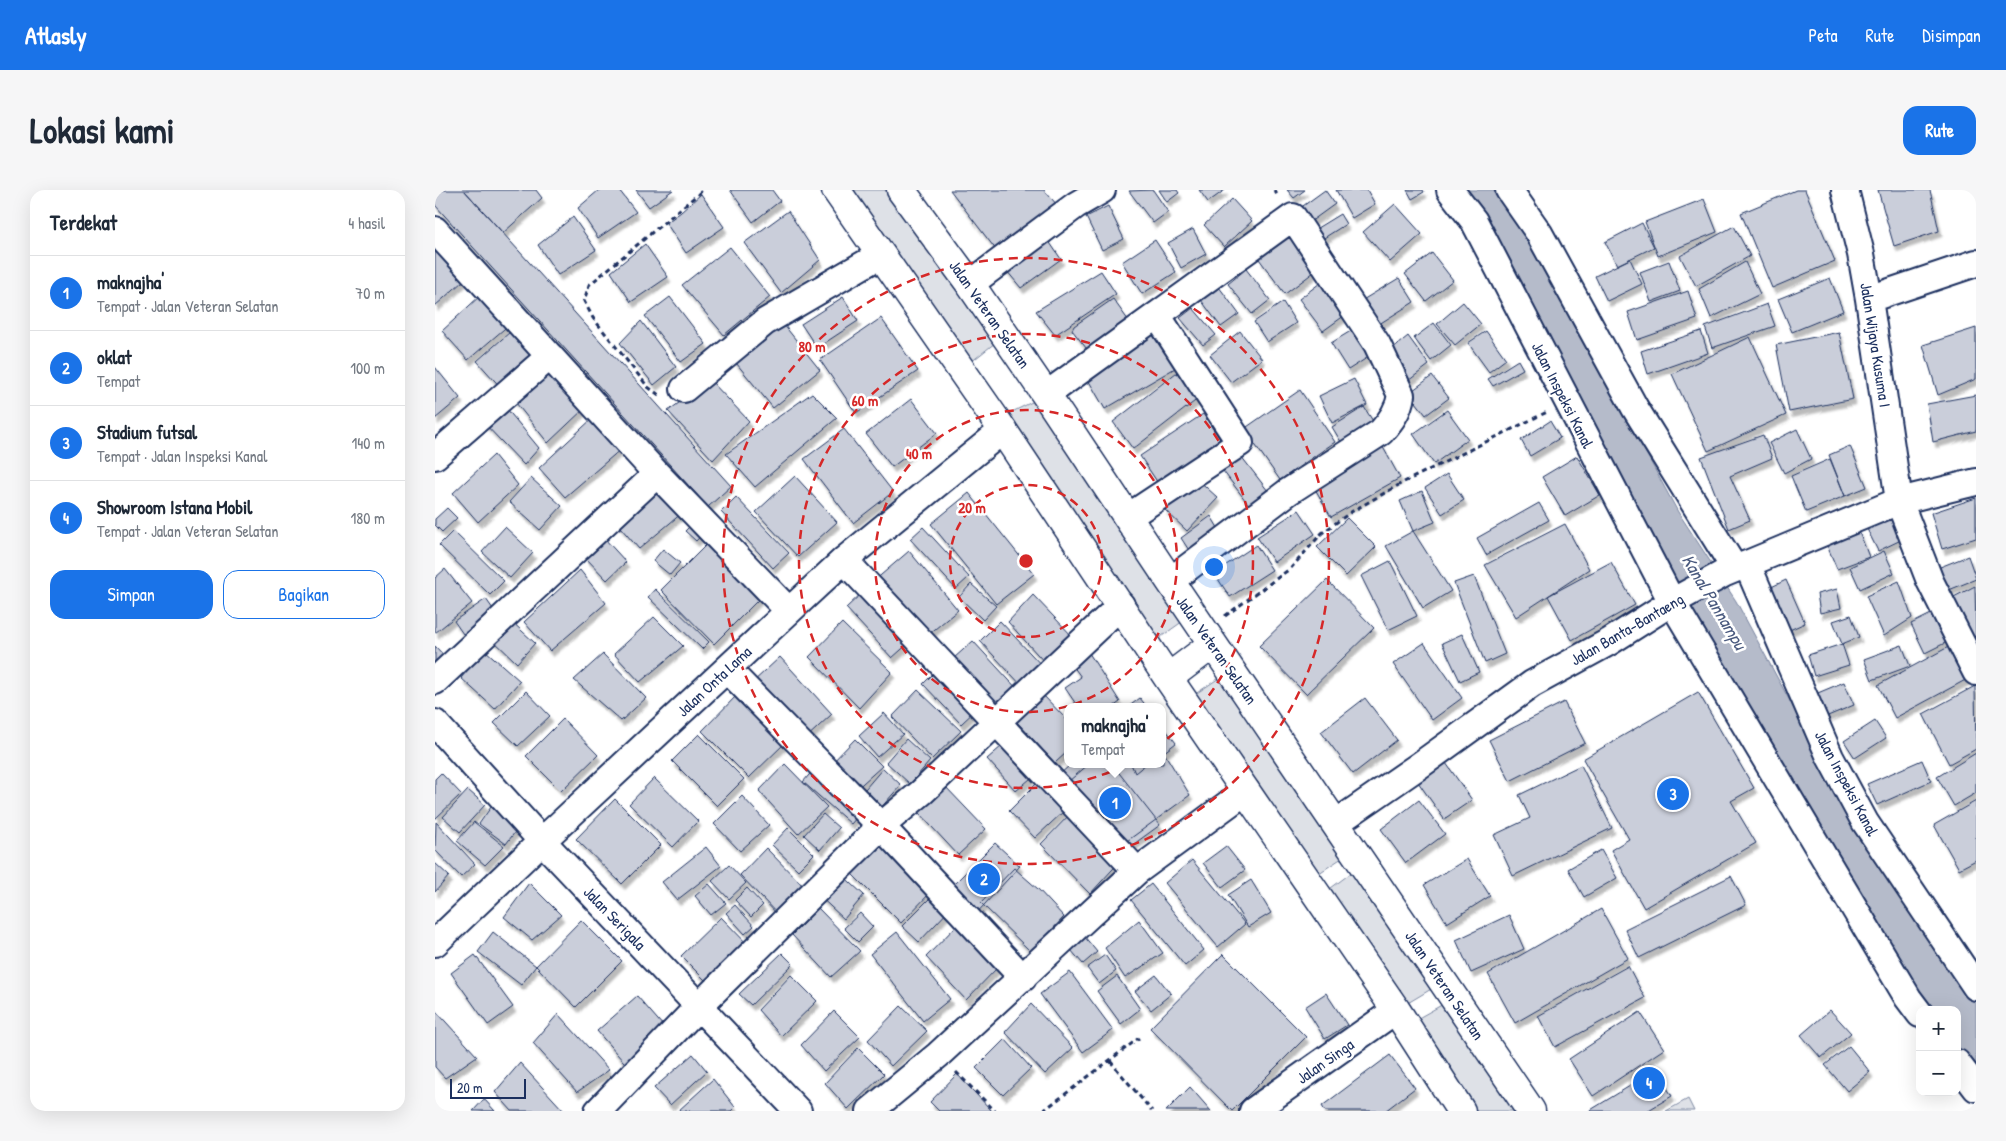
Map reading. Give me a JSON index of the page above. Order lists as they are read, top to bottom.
{
  "streets": {
    "main road": ["Jalan Veteran Selatan"],
    "street": [
      "Jalan Wijaya Kusuma I",
      "Jalan Inspeksi Kanal",
      "Jalan Banta-Bantaeng",
      "Jalan Onta Lama",
      "Jalan Serigala",
      "Jalan Singa"
    ]
  },
  "crossings": [
    ["Jalan Veteran Selatan", "Jalan Banta-Bantaeng"],
    ["Jalan Wijaya Kusuma I", "Jalan Banta-Bantaeng"],
    ["Jalan Inspeksi Kanal", "Jalan Banta-Bantaeng"],
    ["Jalan Onta Lama", "Jalan Serigala"]
  ],
  "water": ["Kanal Pannampu"],
  "scale_bar": "20 m",
  "page": {
    "header": "Atlasly",
    "nav": ["Peta", "Rute", "Disimpan"],
    "buttons": [
      "Rute",
      ["Simpan", "Bagikan"]
    ],
    "title": "Lokasi kami",
    "heading": ["Terdekat", "4 hasil"],
    "list": [
      {
        "mark": "1",
        "name": "maknajha'",
        "note": "Tempat · Jalan Veteran Selatan",
        "value": "70 m"
      },
      {
        "mark": "2",
        "name": "oklat",
        "note": "Tempat",
        "value": "100 m"
      },
      {
        "mark": "3",
        "name": "Stadium futsal",
        "note": "Tempat · Jalan Inspeksi Kanal",
        "value": "140 m"
      },
      {
        "mark": "4",
        "name": "Showroom Istana Mobil",
        "note": "Tempat · Jalan Veteran Selatan",
        "value": "180 m"
      }
    ],
    "popup": ["maknajha'", "Tempat"],
    "pins": [
      "3",
      "1",
      "2",
      "4"
    ],
    "map_buttons": ["+", "−"],
    "scale": "20 m"
  },
  "rings": [
    "80 m",
    "60 m",
    "40 m",
    "20 m"
  ]
}
